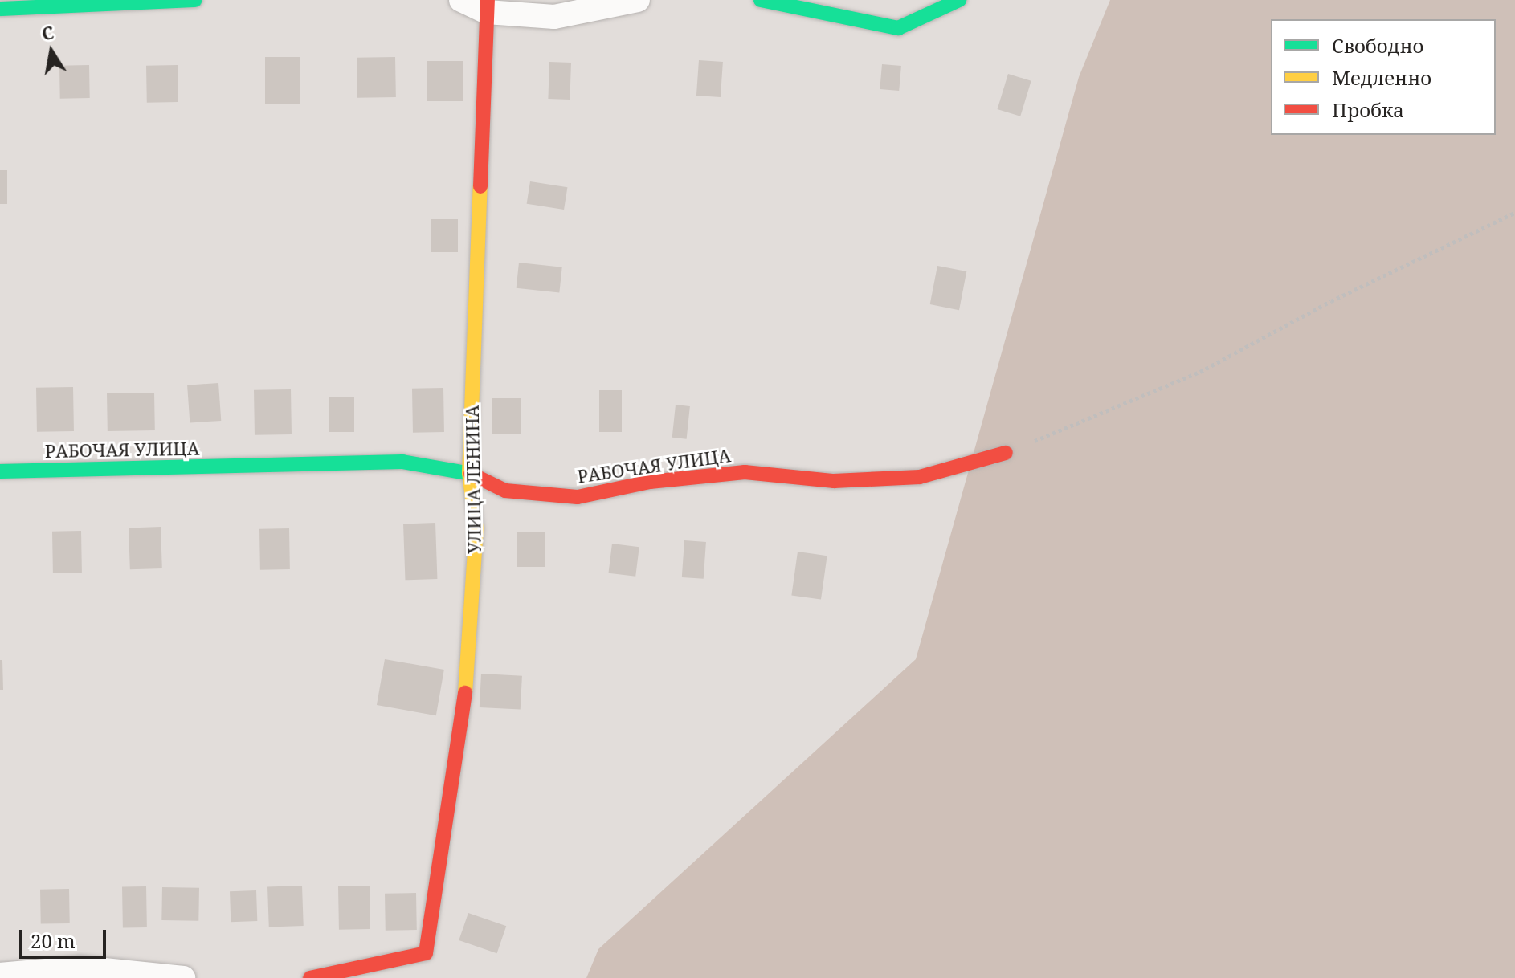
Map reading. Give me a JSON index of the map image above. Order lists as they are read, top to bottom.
{
  "streets": {
    "street": ["РАБОЧАЯ УЛИЦА", "УЛИЦА ЛЕНИНА"]
  },
  "crossings": [
    ["РАБОЧАЯ УЛИЦА", "УЛИЦА ЛЕНИНА"]
  ],
  "legend": ["Свободно", "Медленно", "Пробка"],
  "scale_bar": "20 m",
  "north": "top"
}
